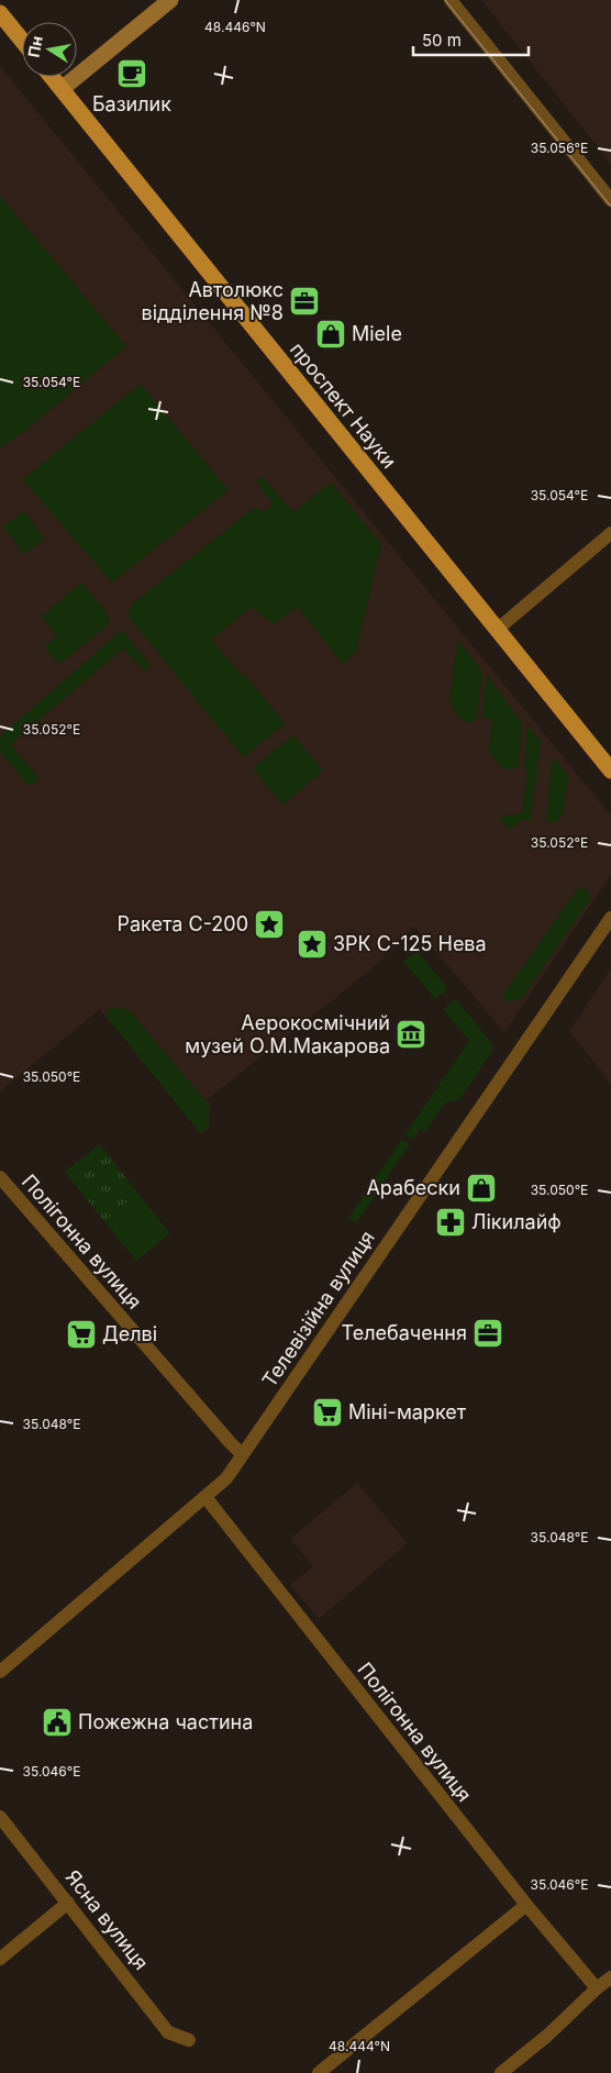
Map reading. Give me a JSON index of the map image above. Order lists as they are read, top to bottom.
{
  "streets": {
    "main road": ["проспект Науки"],
    "street": ["Полігонна вулиця", "Телевізійна вулиця", "Ясна вулиця"]
  },
  "crossings": [
    ["Полігонна вулиця", "Телевізійна вулиця"]
  ],
  "places": {
    "cafe": ["Базилик"],
    "office": ["Автолюкс відділення №8", "Телебачення"],
    "shop": ["Miele", "Арабески"],
    "place": ["Ракета С-200", "ЗРК С-125 Нева"],
    "museum": ["Аерокосмічний музей О.М.Макарова"],
    "pharmacy": ["Лікилайф"],
    "supermarket": ["Делві", "Міні-маркет"],
    "public building": ["Пожежна частина"]
  },
  "scale_bar": "50 m",
  "north": "left",
  "coordinates": [
    "48.446°N",
    "35.056°E",
    "35.054°E",
    "35.052°E",
    "35.050°E",
    "35.048°E",
    "35.046°E",
    "48.444°N"
  ]
}
